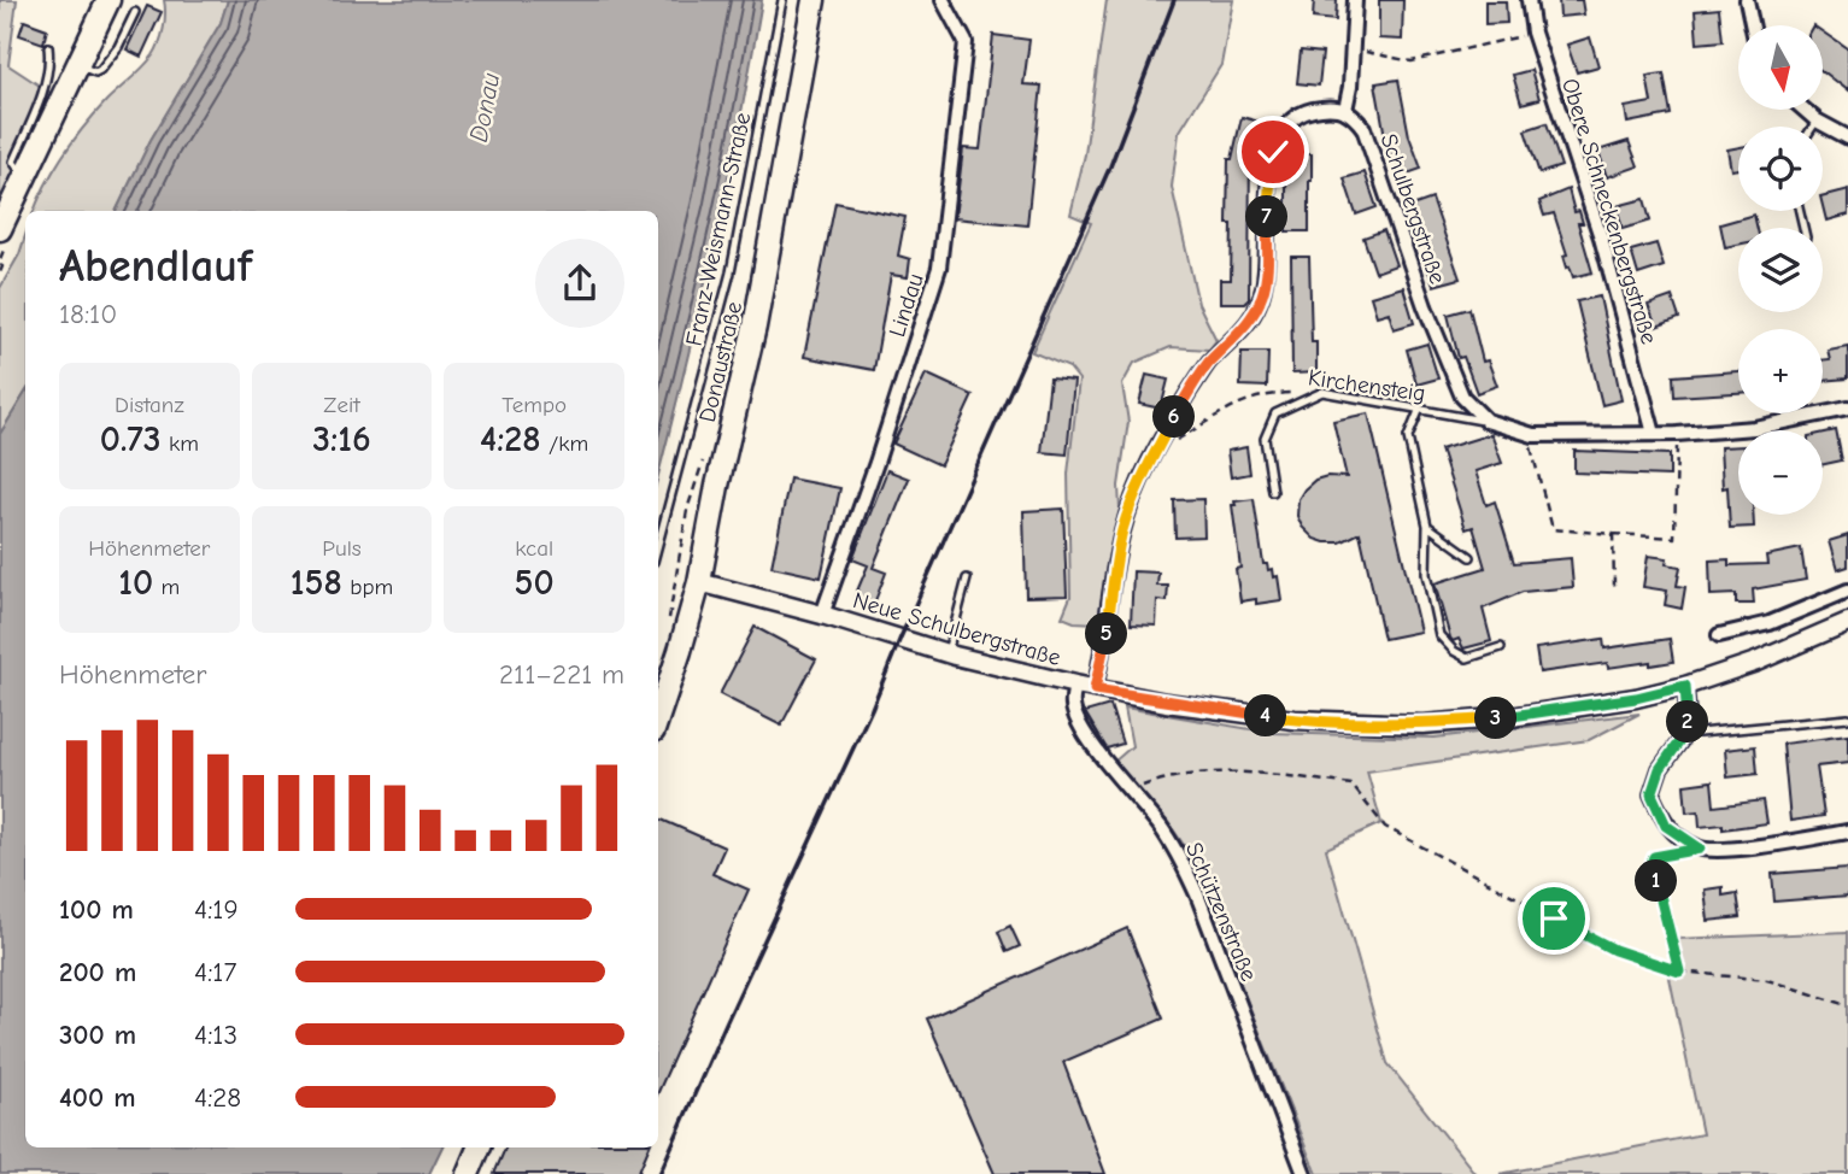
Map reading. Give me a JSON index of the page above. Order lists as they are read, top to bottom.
{
  "streets": {
    "main road": ["Donaustraße"],
    "street": [
      "Schulbergstraße",
      "Obere Schneckenbergstraße",
      "Lindau",
      "Neue Schulbergstraße",
      "Schützenstraße"
    ],
    "lane": ["Franz-Weismann-Straße", "Kirchensteig"]
  },
  "crossings": [
    ["Schulbergstraße", "Kirchensteig"],
    ["Lindau", "Neue Schulbergstraße"],
    ["Donaustraße", "Neue Schulbergstraße"],
    ["Neue Schulbergstraße", "Schützenstraße"]
  ],
  "water": ["Donau"],
  "north": "bottom",
  "page": {
    "map_buttons": ["+", "−"],
    "pins": [
      "7",
      "6",
      "5",
      "4",
      "3",
      "2",
      "1"
    ],
    "heading": ["Abendlauf", "18:10"],
    "stats": [
      ["Distanz", "0.73 km"],
      ["Zeit", "3:16"],
      ["Tempo", "4:28 /km"],
      ["Höhenmeter", "10 m"],
      ["Puls", "158 bpm"],
      ["kcal", "50"]
    ],
    "chart": ["Höhenmeter", "211–221 m"],
    "list": [
      {
        "name": "100 m",
        "note": "4:19"
      },
      {
        "name": "200 m",
        "note": "4:17"
      },
      {
        "name": "300 m",
        "note": "4:13"
      },
      {
        "name": "400 m",
        "note": "4:28"
      }
    ]
  }
}
